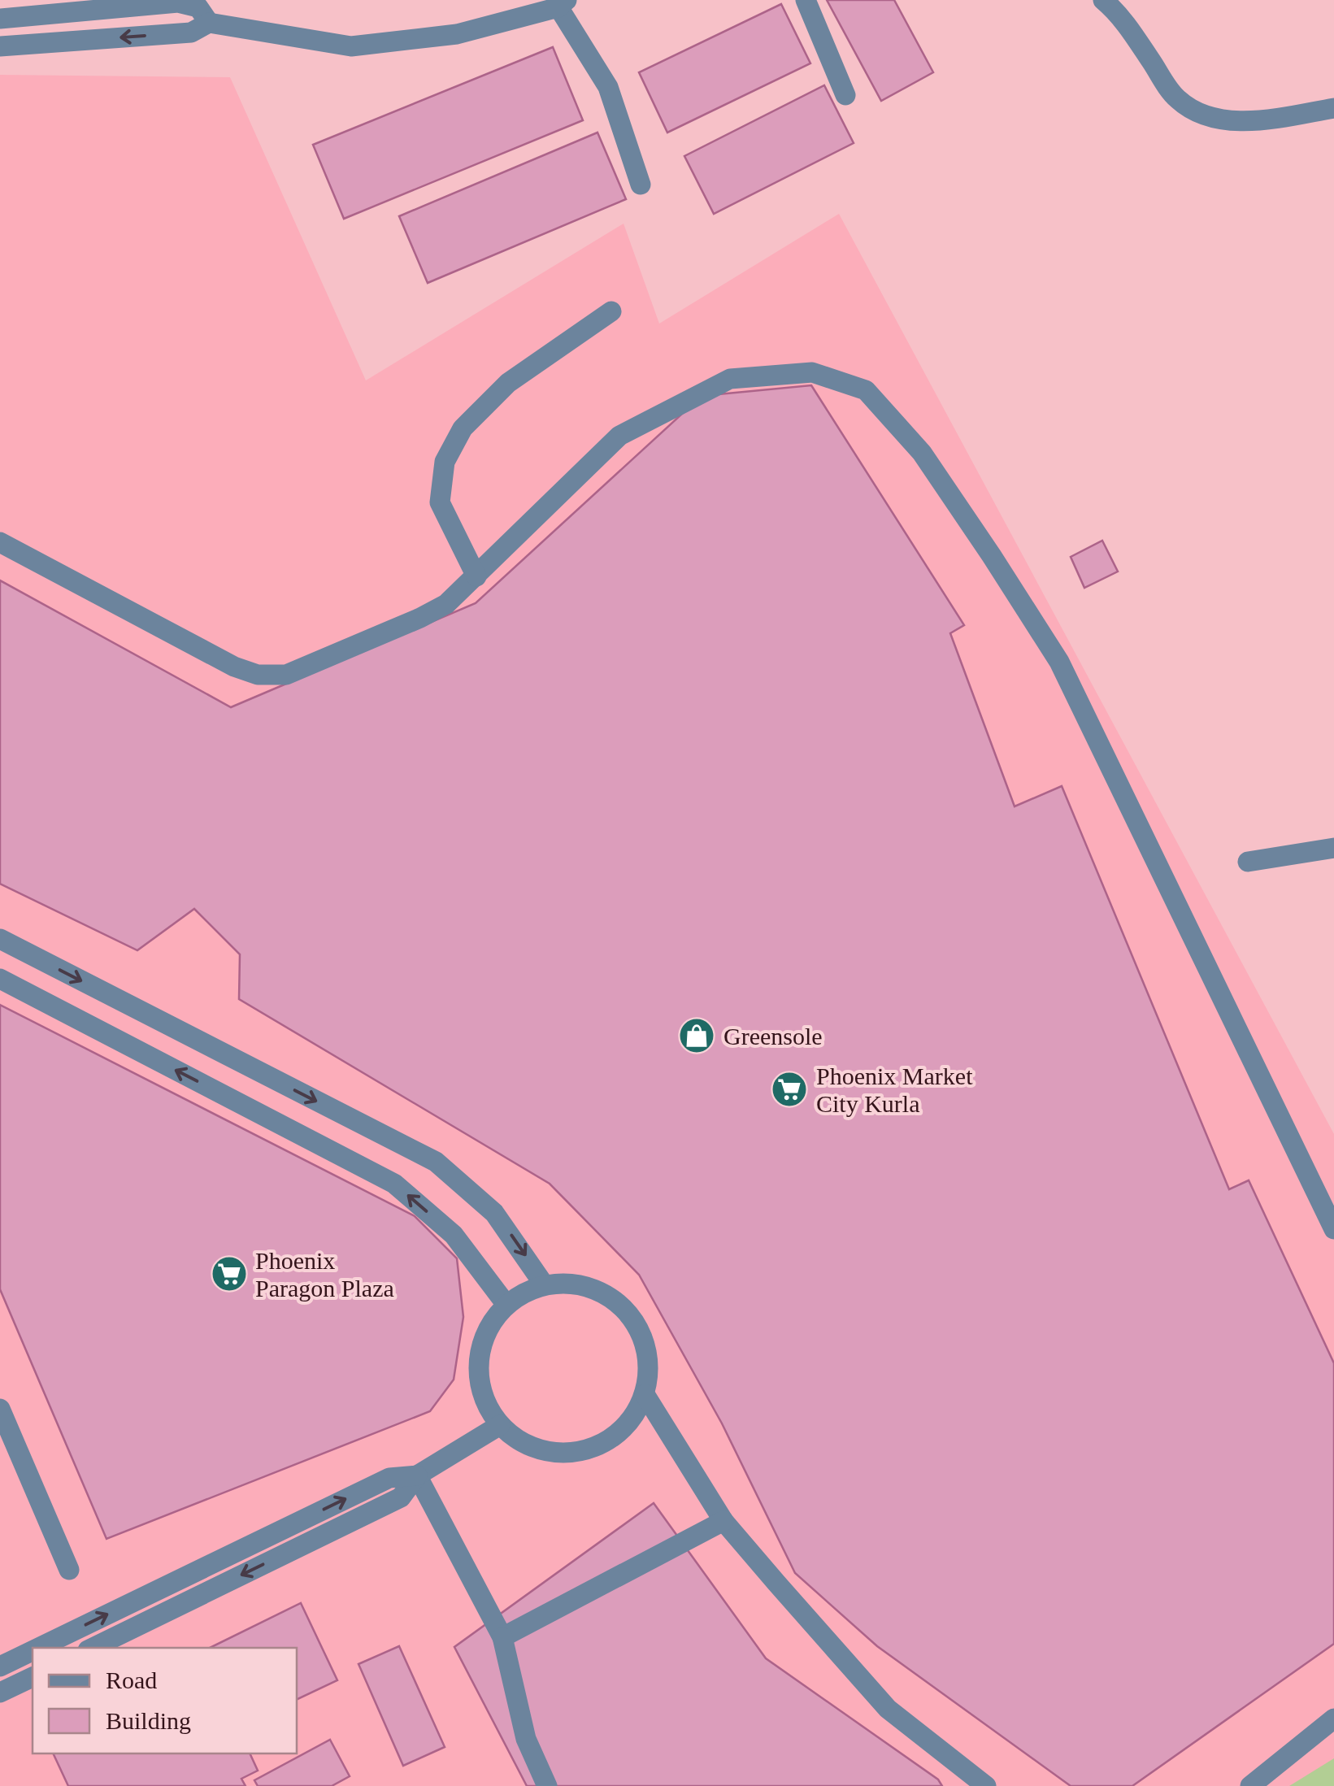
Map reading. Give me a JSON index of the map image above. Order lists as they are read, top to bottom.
{
  "places": {
    "shop": ["Greensole"],
    "supermarket": ["Phoenix Market City Kurla", "Phoenix Paragon Plaza"]
  },
  "legend": ["Road", "Building"]
}
